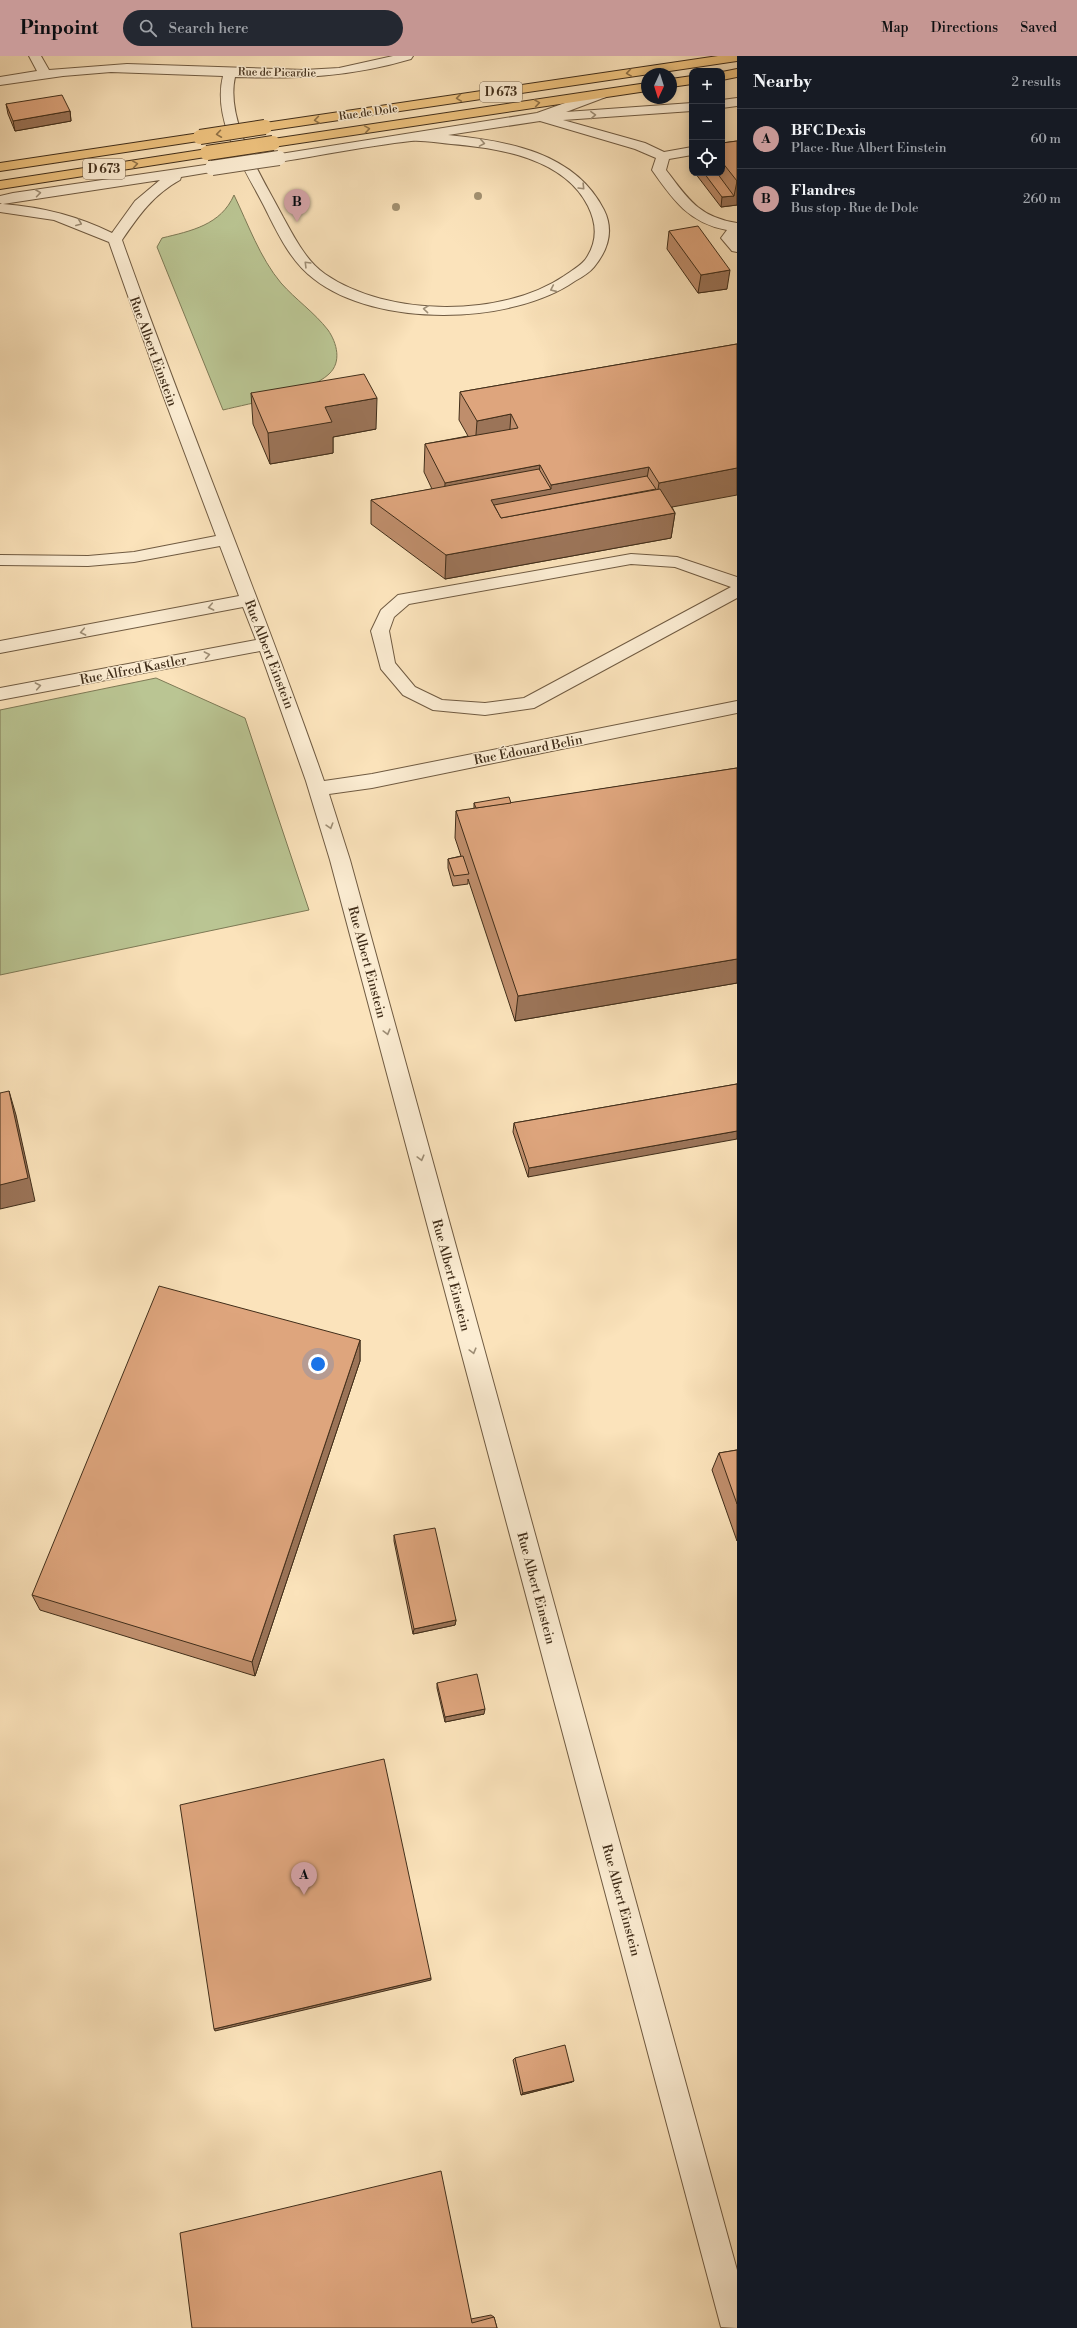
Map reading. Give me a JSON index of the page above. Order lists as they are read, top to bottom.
{
  "streets": {
    "main road": ["D 673", "Rue de Dole"],
    "street": [
      "Rue de Picardie",
      "Rue Albert Einstein",
      "Rue Alfred Kastler",
      "Rue Édouard Belin"
    ]
  },
  "crossings": [
    ["Rue de Picardie", "Rue de Dole"],
    ["Rue Albert Einstein", "Rue Alfred Kastler"],
    ["Rue Albert Einstein", "Rue Édouard Belin"]
  ],
  "one_way": ["Rue Albert Einstein"],
  "north": "bottom",
  "page": {
    "header": "Pinpoint",
    "search": "Search here",
    "nav": ["Map", "Directions", "Saved"],
    "heading": ["Nearby", "2 results"],
    "map_buttons": ["+", "−"],
    "list": [
      {
        "mark": "A",
        "name": "BFC Dexis",
        "note": "Place · Rue Albert Einstein",
        "value": "60 m"
      },
      {
        "mark": "B",
        "name": "Flandres",
        "note": "Bus stop · Rue de Dole",
        "value": "260 m"
      }
    ],
    "pins": ["B", "A"]
  }
}
